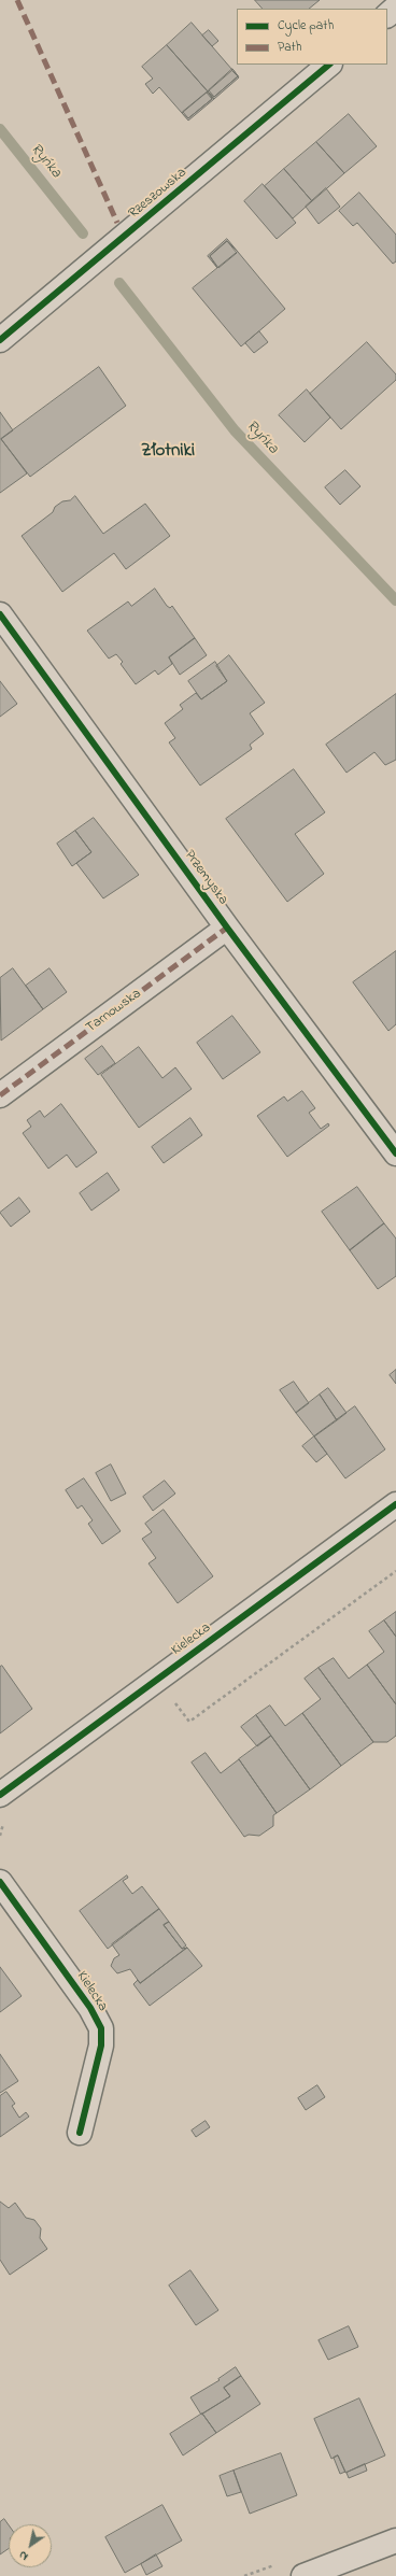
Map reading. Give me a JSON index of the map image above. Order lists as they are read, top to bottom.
{
  "streets": {
    "street": [
      "Rzeszowska",
      "Przemyska",
      "Tarnowska",
      "Kielecka"
    ]
  },
  "crossings": [
    ["Przemyska", "Tarnowska"]
  ],
  "districts": ["Złotniki"],
  "water": ["Ryńka"],
  "legend": ["Cycle path", "Path"],
  "north": "bottom left"
}
